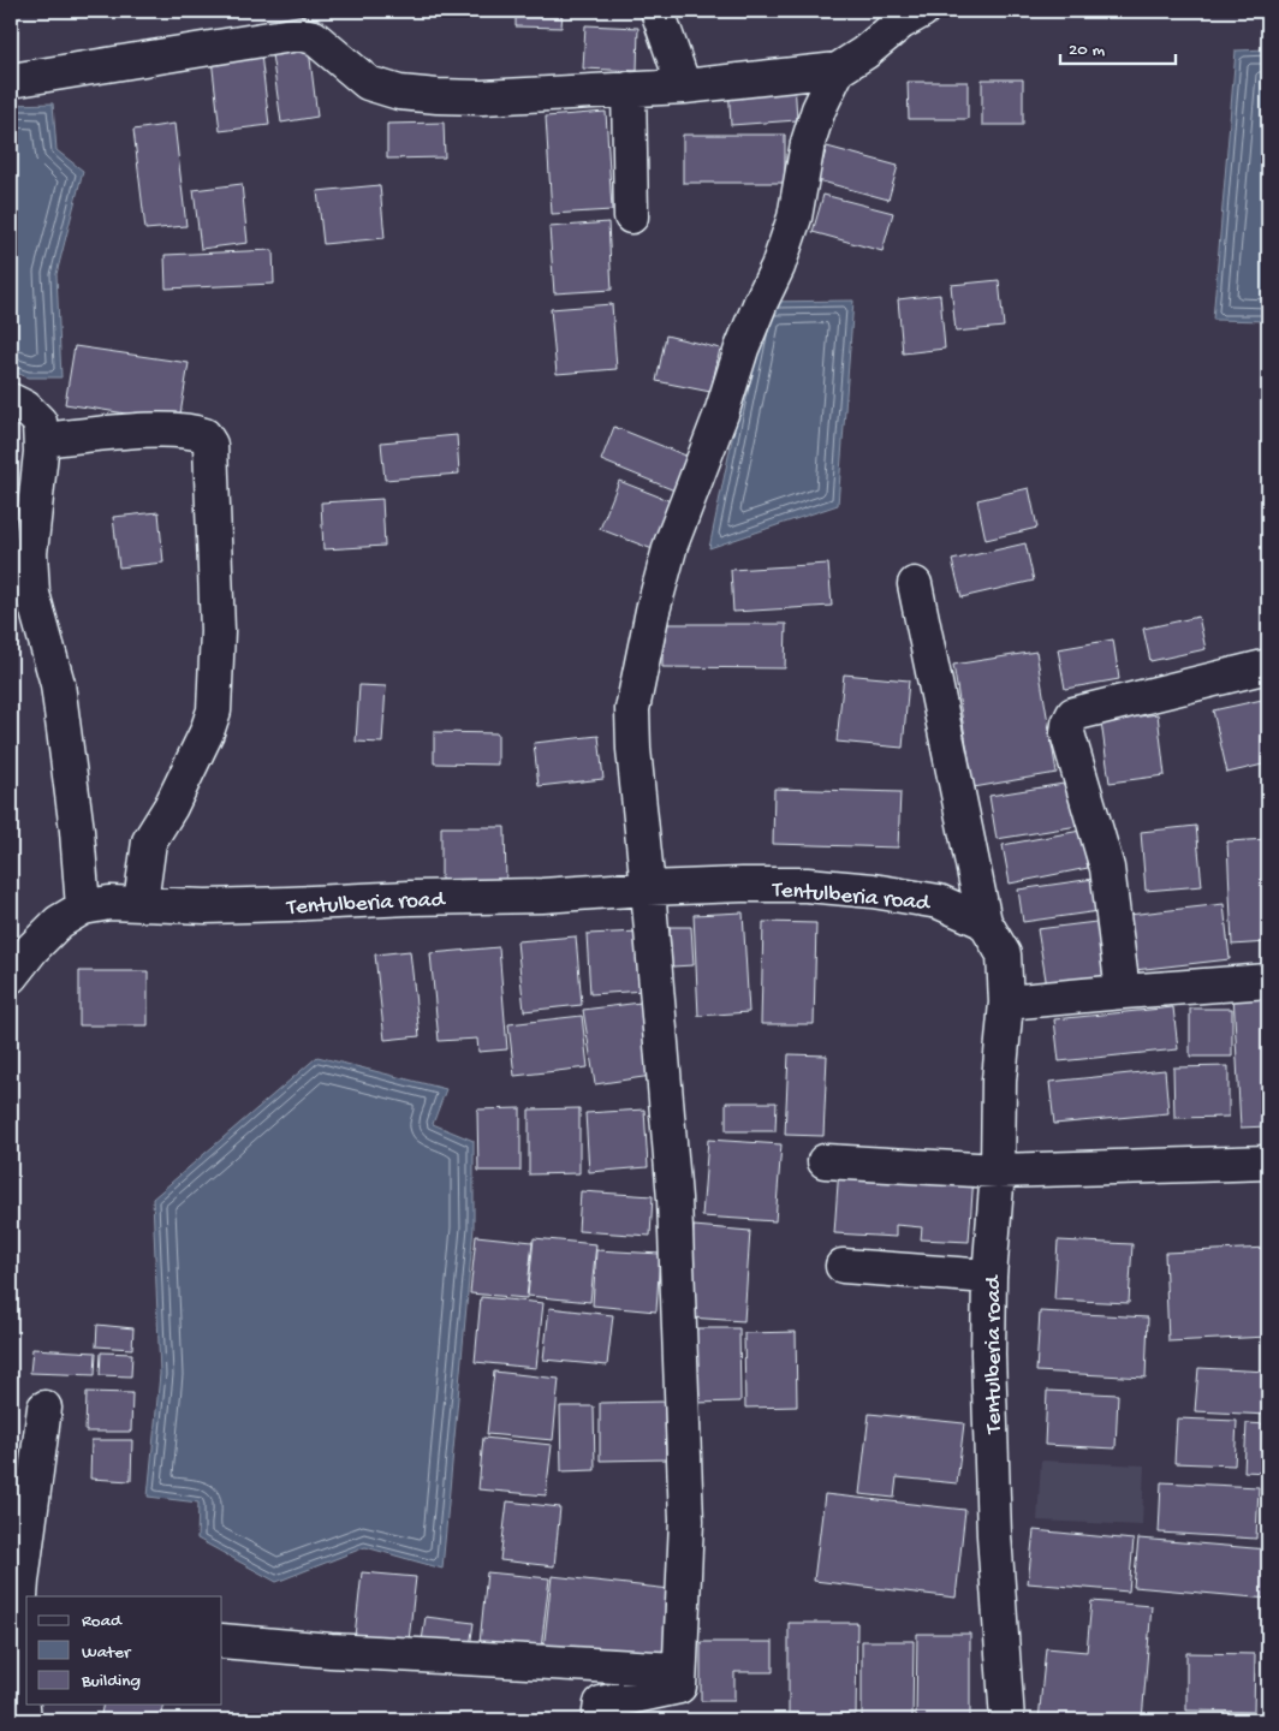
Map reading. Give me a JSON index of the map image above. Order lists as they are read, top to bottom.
{
  "streets": {
    "street": ["Tentulberia road"]
  },
  "legend": ["Road", "Water", "Building"],
  "scale_bar": "20 m"
}
